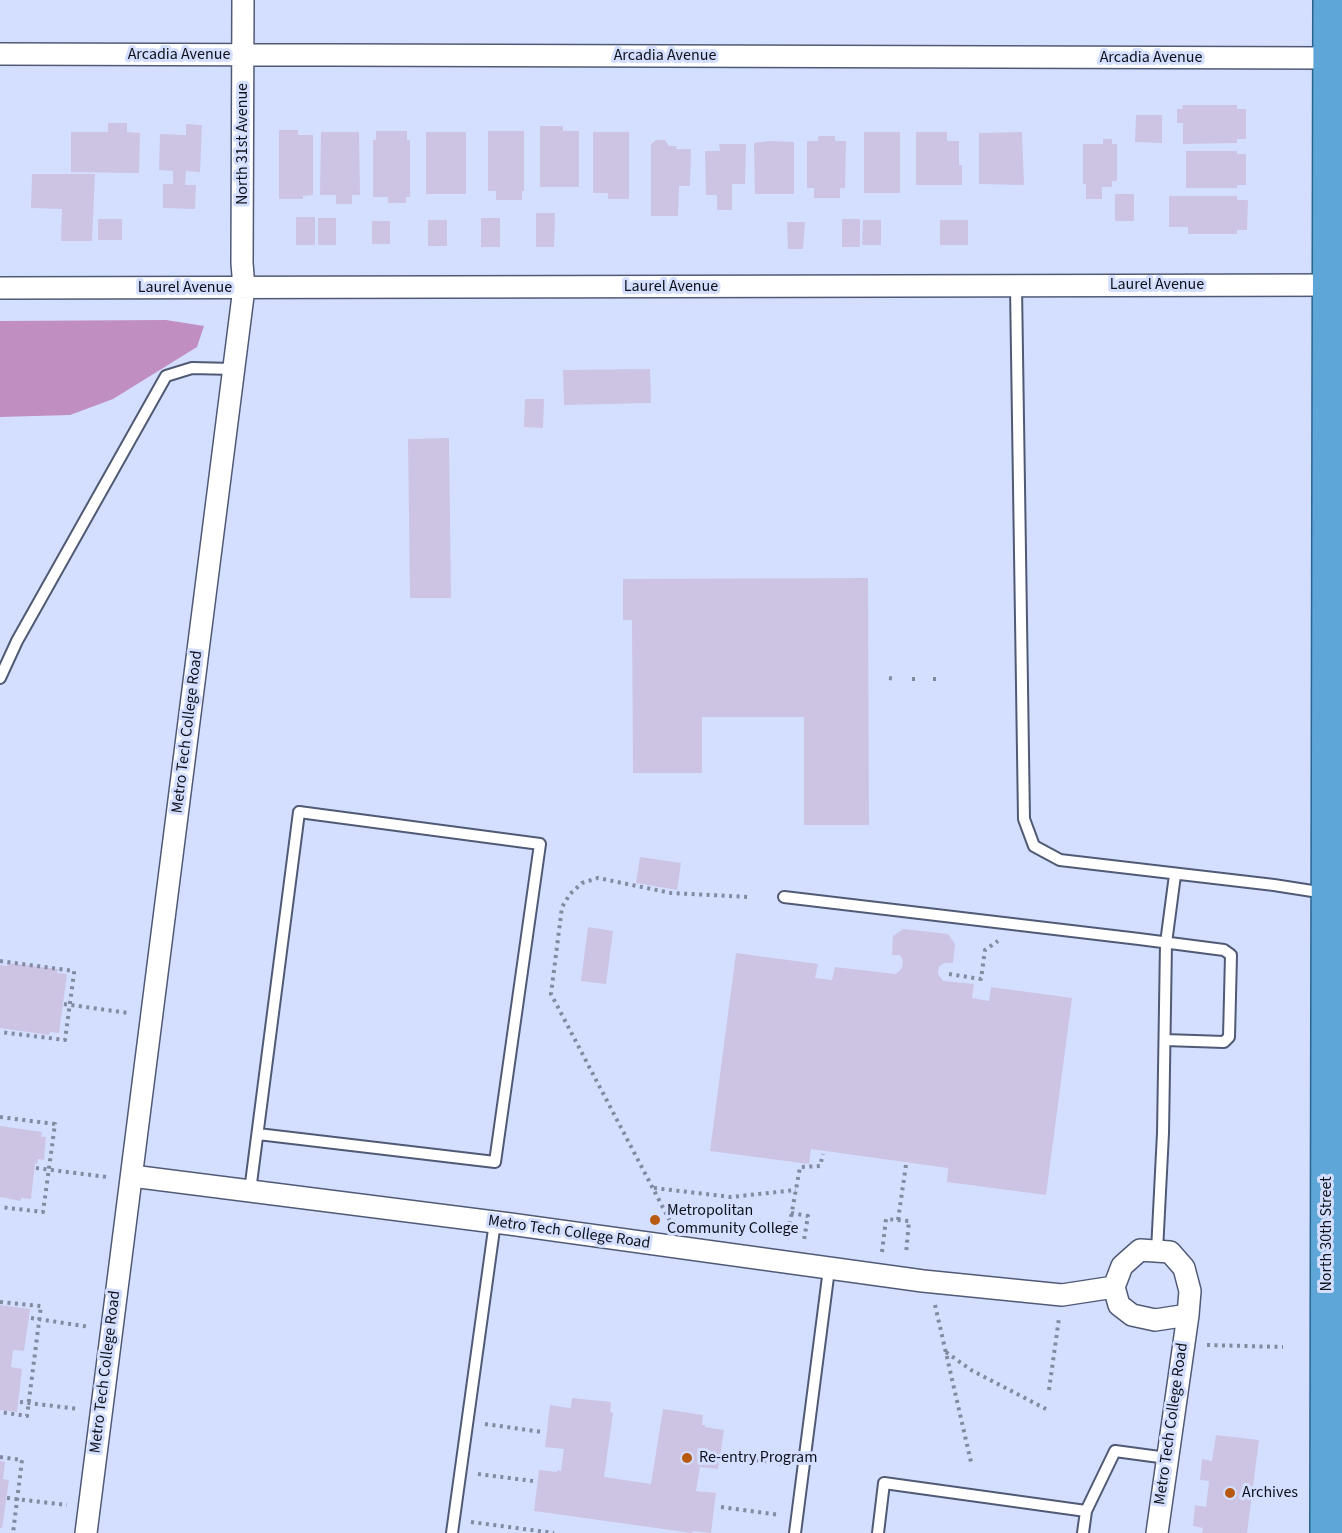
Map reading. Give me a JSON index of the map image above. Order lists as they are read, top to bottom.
{
  "streets": {
    "highway": ["North 30th Street"],
    "street": [
      "Arcadia Avenue",
      "North 31st Avenue",
      "Laurel Avenue",
      "Metro Tech College Road"
    ]
  },
  "crossings": [
    ["Arcadia Avenue", "North 31st Avenue"],
    ["Arcadia Avenue", "North 30th Street"],
    ["North 31st Avenue", "Laurel Avenue"],
    ["North 31st Avenue", "Metro Tech College Road"],
    ["Laurel Avenue", "Metro Tech College Road"],
    ["Laurel Avenue", "North 30th Street"]
  ],
  "places": ["Metropolitan Community College", "Re-entry Program", "Archives"]
}
